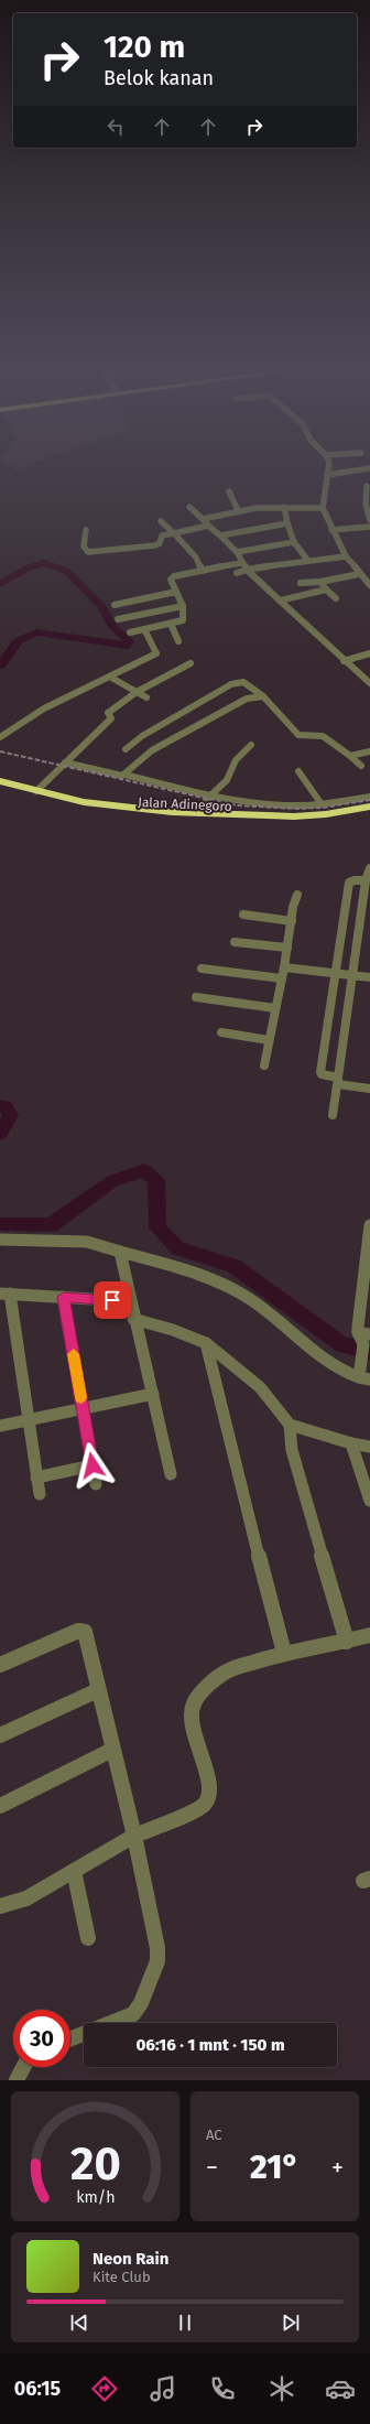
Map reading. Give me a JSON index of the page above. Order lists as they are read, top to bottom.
{
  "streets": {
    "highway": ["Jalan Adinegoro"]
  },
  "page": {
    "turn": ["120 m", "Belok kanan"],
    "limit": "30",
    "trip": "06:16 · 1 mnt · 150 m",
    "tile": "AC",
    "heat": ["−", "21°", "+"],
    "song": ["Neon Rain", "Kite Club"],
    "tabs": "06:15",
    "gauge": ["20", "km/h"]
  }
}
